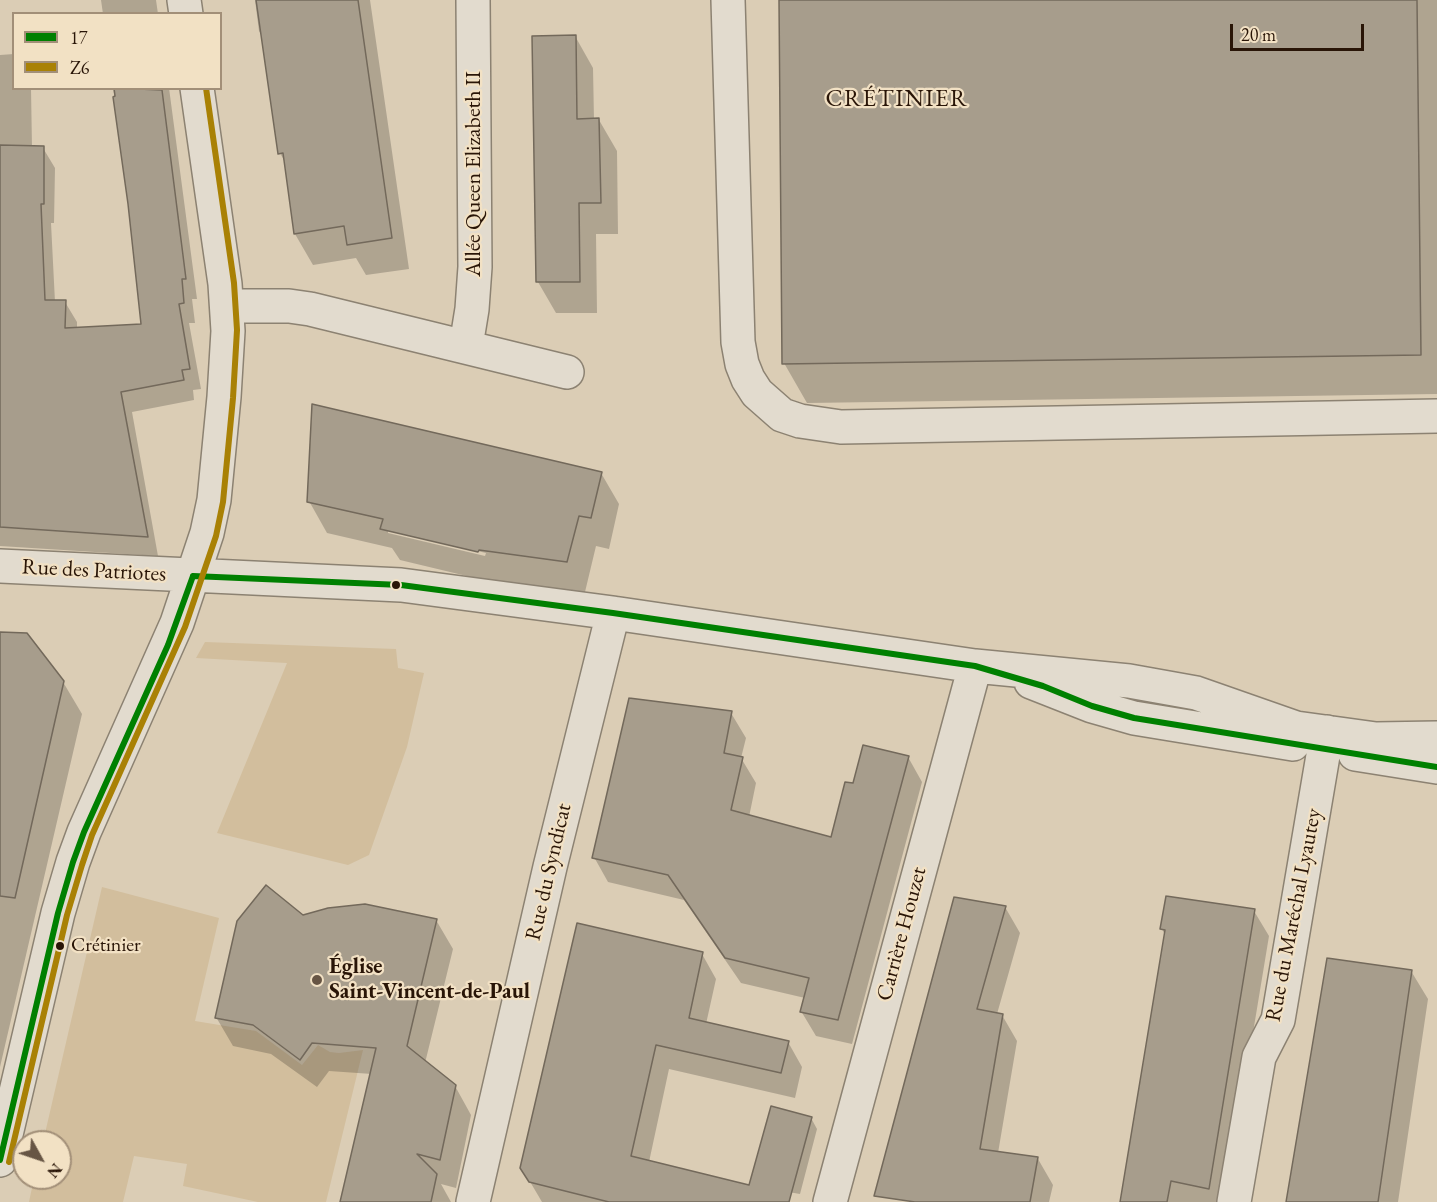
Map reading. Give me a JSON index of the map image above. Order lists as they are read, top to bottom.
{
  "streets": {
    "street": [
      "Allée Queen Elizabeth II",
      "Rue des Patriotes",
      "Rue du Syndicat",
      "Rue du Maréchal Lyautey",
      "Carrière Houzet"
    ]
  },
  "crossings": [
    ["Rue des Patriotes", "Rue du Syndicat"],
    ["Rue des Patriotes", "Rue du Maréchal Lyautey"],
    ["Rue des Patriotes", "Carrière Houzet"]
  ],
  "districts": ["CRÉTINIER"],
  "places": ["Crétinier", "Église Saint-Vincent-de-Paul"],
  "lines": ["transit line Z6", "transit line 17"],
  "legend": ["17", "Z6"],
  "scale_bar": "20 m",
  "north": "bottom right"
}
